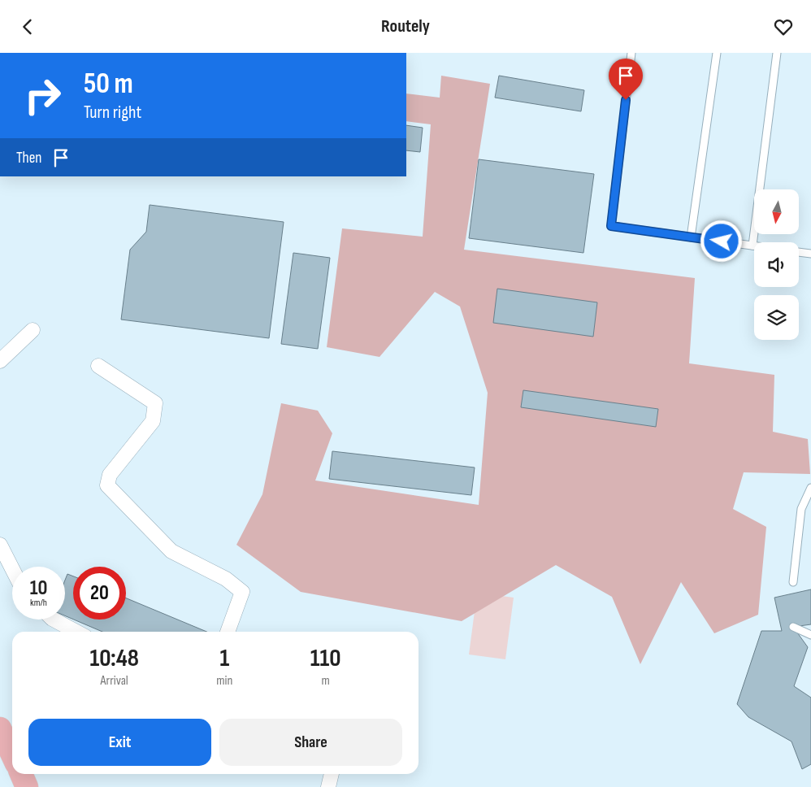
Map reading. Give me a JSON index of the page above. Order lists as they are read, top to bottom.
{
  "north": "bottom",
  "page": {
    "header": "Routely",
    "turn": ["50 m", "Turn right"],
    "then": "Then",
    "speed": "10 km/h",
    "limit": "20",
    "eta": [
      "10:48",
      "Arrival",
      "1",
      "min",
      "110",
      "m"
    ],
    "buttons": ["Exit", "Share"]
  }
}
